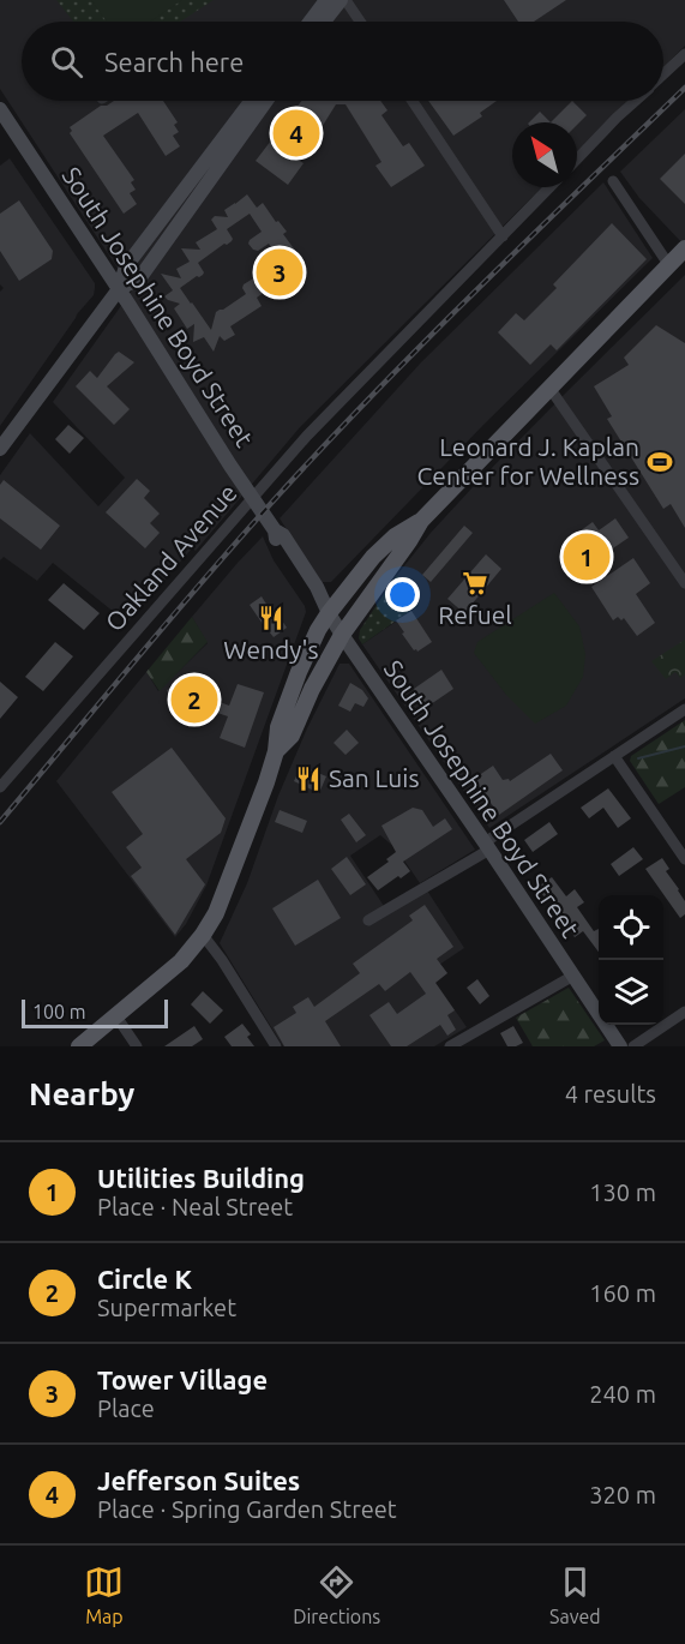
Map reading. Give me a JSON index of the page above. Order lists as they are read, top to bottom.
{
  "streets": {
    "main road": ["South Josephine Boyd Street"],
    "street": ["Oakland Avenue"]
  },
  "crossings": [
    ["South Josephine Boyd Street", "Oakland Avenue"]
  ],
  "places": {
    "sports": ["Leonard J. Kaplan Center for Wellness"],
    "supermarket": ["Refuel"],
    "restaurant": ["Wendy's", "San Luis"]
  },
  "scale_bar": "100 m",
  "north": "top left",
  "page": {
    "search": "Search here",
    "pins": [
      "4",
      "3",
      "1",
      "2"
    ],
    "scale": "100 m",
    "heading": ["Nearby", "4 results"],
    "list": [
      {
        "mark": "1",
        "name": "Utilities Building",
        "note": "Place · Neal Street",
        "value": "130 m"
      },
      {
        "mark": "2",
        "name": "Circle K",
        "note": "Supermarket",
        "value": "160 m"
      },
      {
        "mark": "3",
        "name": "Tower Village",
        "note": "Place",
        "value": "240 m"
      },
      {
        "mark": "4",
        "name": "Jefferson Suites",
        "note": "Place · Spring Garden Street",
        "value": "320 m"
      }
    ],
    "nav": ["Map", "Directions", "Saved"]
  }
}
